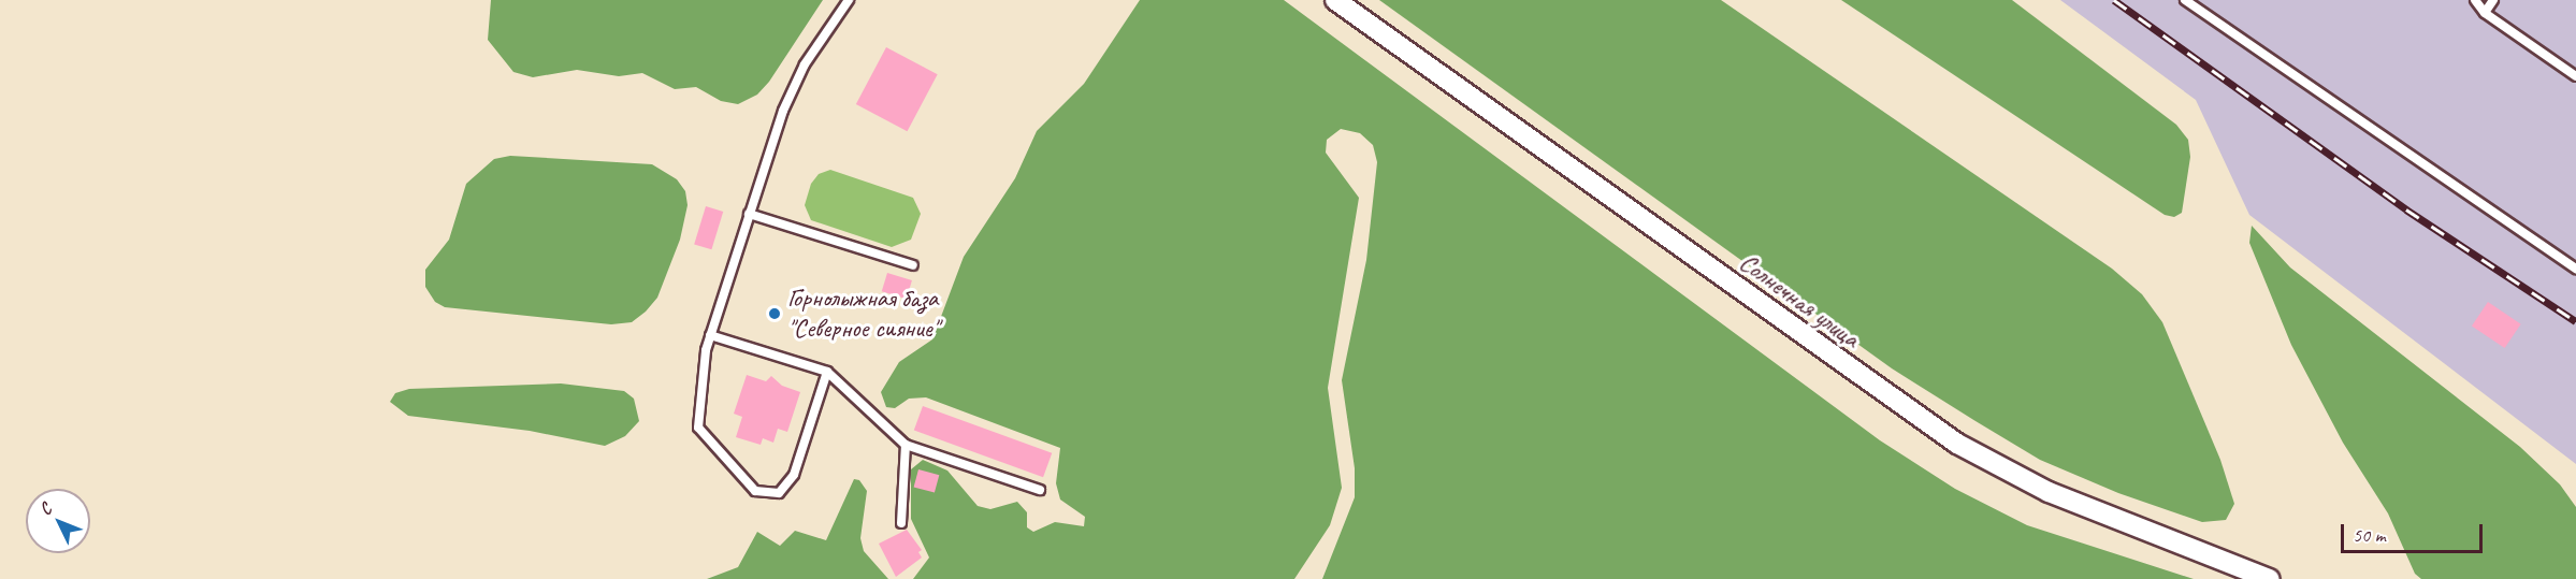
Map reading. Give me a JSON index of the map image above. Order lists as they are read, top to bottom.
{
  "streets": {
    "street": ["Солнечная улица"]
  },
  "places": ["Горнолыжная база \"Северное сияние\""],
  "scale_bar": "50 m",
  "north": "top left"
}
